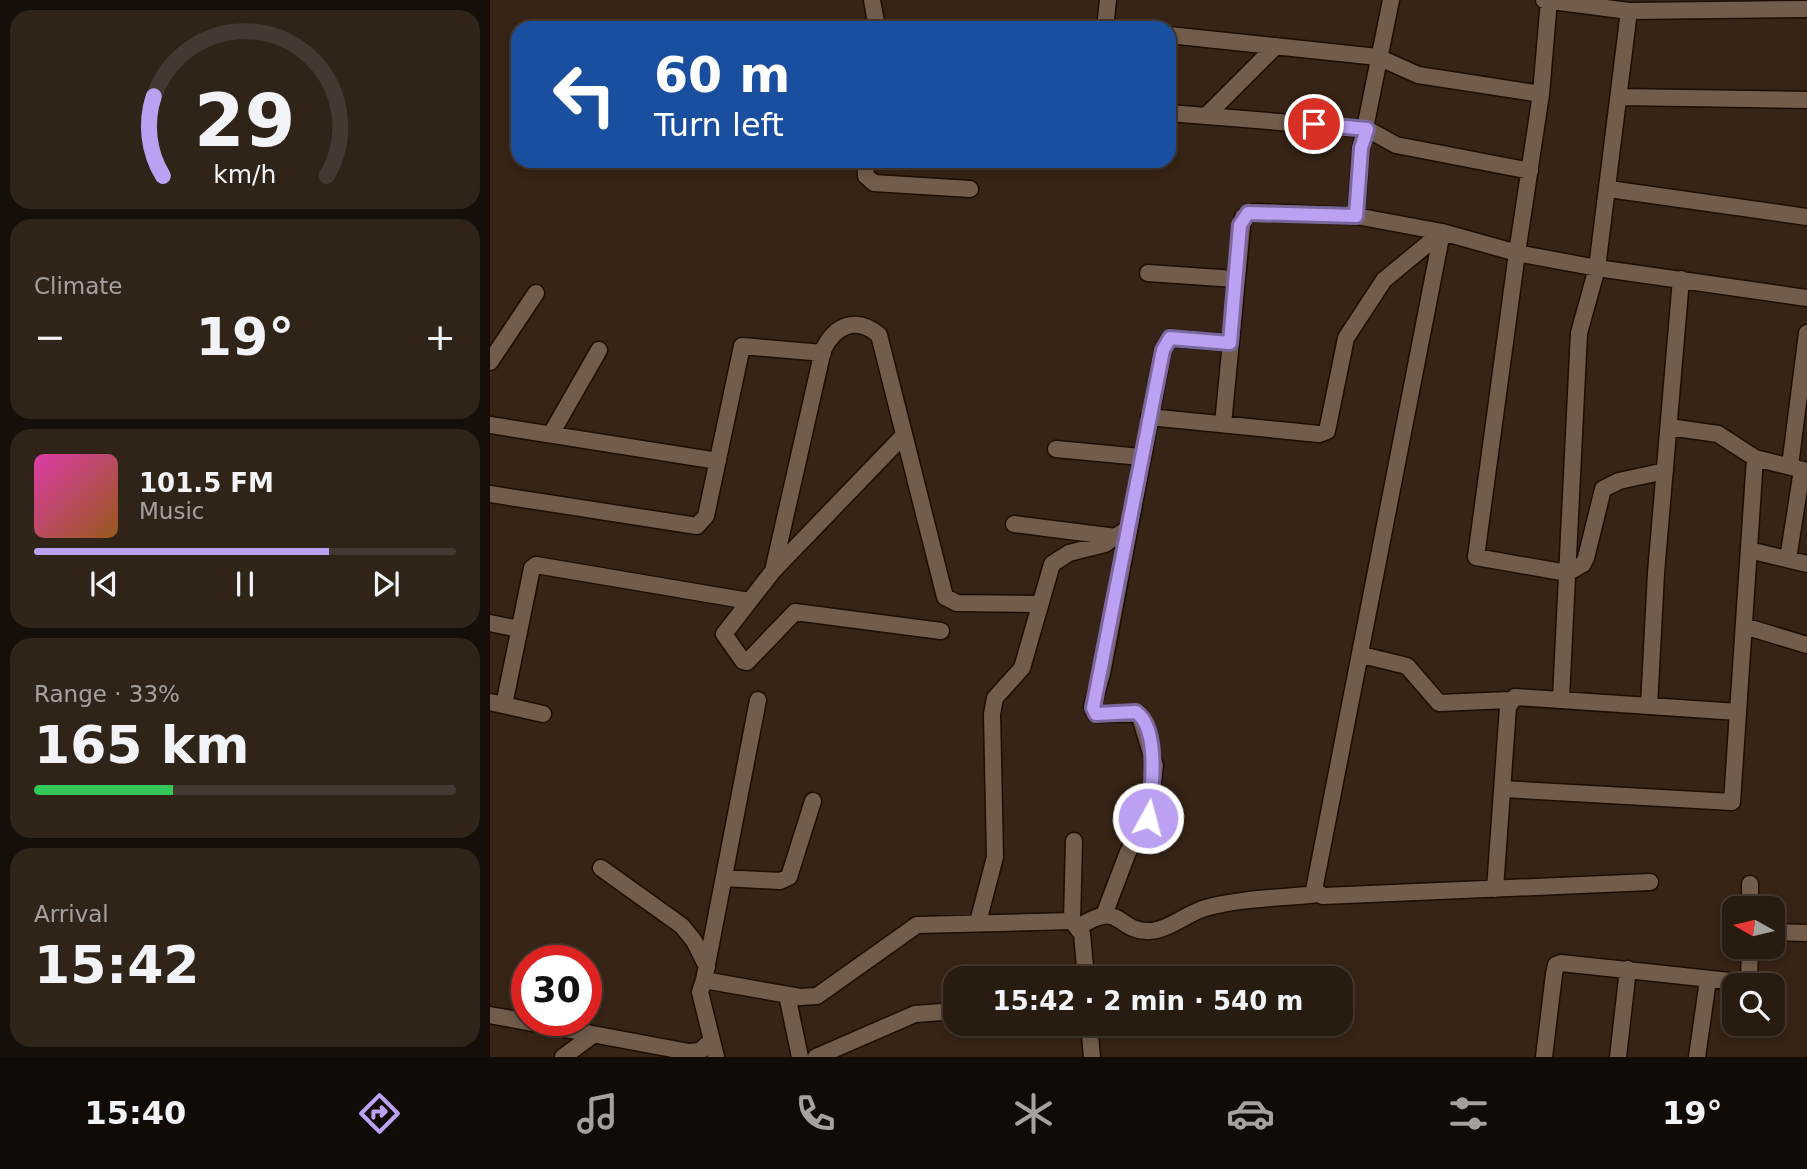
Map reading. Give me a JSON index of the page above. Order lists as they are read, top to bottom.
{
  "north": "left",
  "page": {
    "turn": ["60 m", "Turn left"],
    "tile": [
      "Climate",
      ["Range · 33%", "165 km"],
      ["Arrival", "15:42"]
    ],
    "heat": ["−", "19°", "+"],
    "song": ["101.5 FM", "Music"],
    "limit": "30",
    "trip": "15:42 · 2 min · 540 m",
    "tabs": ["15:40", "19°"],
    "gauge": ["29", "km/h"]
  }
}
